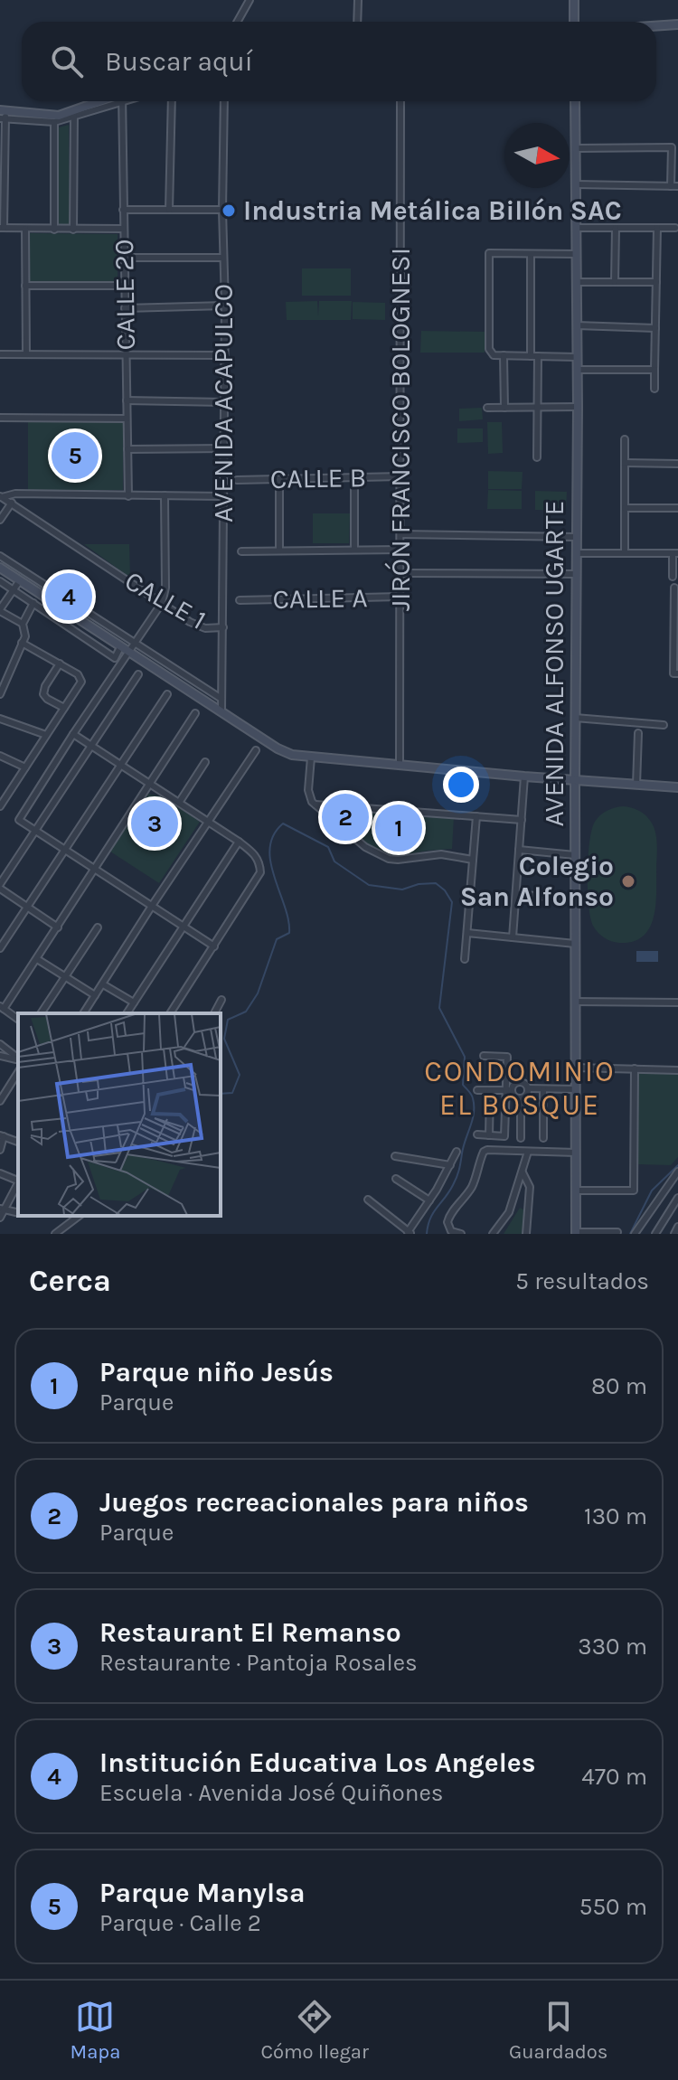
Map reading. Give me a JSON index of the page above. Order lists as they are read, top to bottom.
{
  "streets": {
    "street": [
      "CALLE 20",
      "AVENIDA ACAPULCO",
      "JIRÓN FRANCISCO BOLOGNESI",
      "CALLE B",
      "CALLE A",
      "CALLE 1",
      "AVENIDA ALFONSO UGARTE"
    ]
  },
  "crossings": [
    ["AVENIDA ACAPULCO", "CALLE 1"],
    ["JIRÓN FRANCISCO BOLOGNESI", "CALLE B"],
    ["JIRÓN FRANCISCO BOLOGNESI", "CALLE A"]
  ],
  "districts": ["CONDOMINIO EL BOSQUE"],
  "places": ["Industria Metálica Billón SAC", "Colegio San Alfonso"],
  "north": "right",
  "page": {
    "search": "Buscar aquí",
    "pins": [
      "5",
      "4",
      "2",
      "3",
      "1"
    ],
    "heading": ["Cerca", "5 resultados"],
    "list": [
      {
        "mark": "1",
        "name": "Parque niño Jesús",
        "note": "Parque",
        "value": "80 m"
      },
      {
        "mark": "2",
        "name": "Juegos recreacionales para niños",
        "note": "Parque",
        "value": "130 m"
      },
      {
        "mark": "3",
        "name": "Restaurant El Remanso",
        "note": "Restaurante · Pantoja Rosales",
        "value": "330 m"
      },
      {
        "mark": "4",
        "name": "Institución Educativa Los Angeles",
        "note": "Escuela · Avenida José Quiñones",
        "value": "470 m"
      },
      {
        "mark": "5",
        "name": "Parque Manylsa",
        "note": "Parque · Calle 2",
        "value": "550 m"
      }
    ],
    "nav": ["Mapa", "Cómo llegar", "Guardados"]
  }
}
